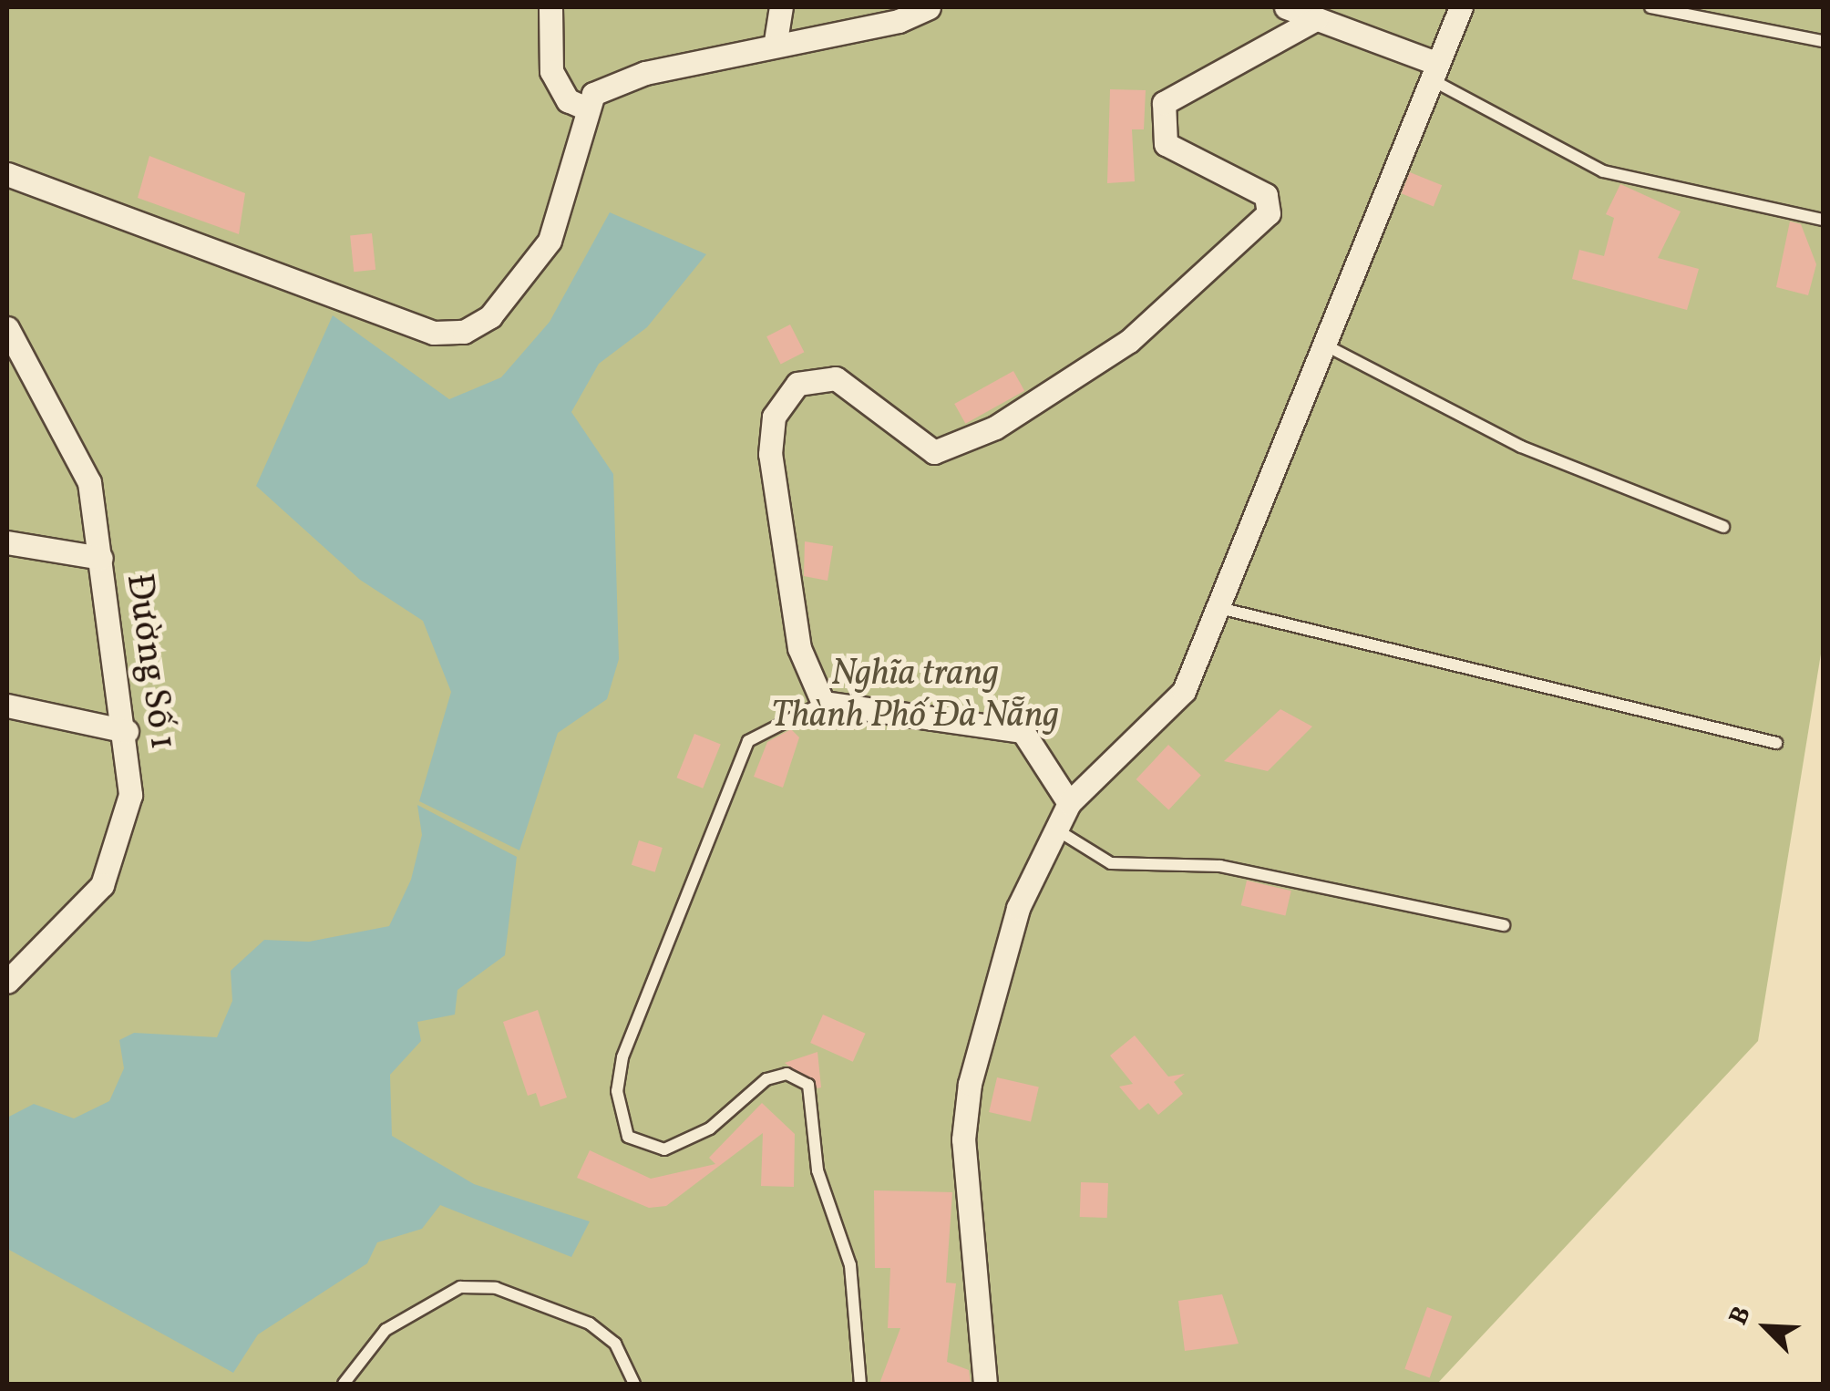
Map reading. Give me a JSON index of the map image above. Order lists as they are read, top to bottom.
{
  "streets": {
    "street": ["Đường Số 1"]
  },
  "parks": ["Nghĩa trang Thành Phố Đà Nẵng"],
  "north": "top left"
}
